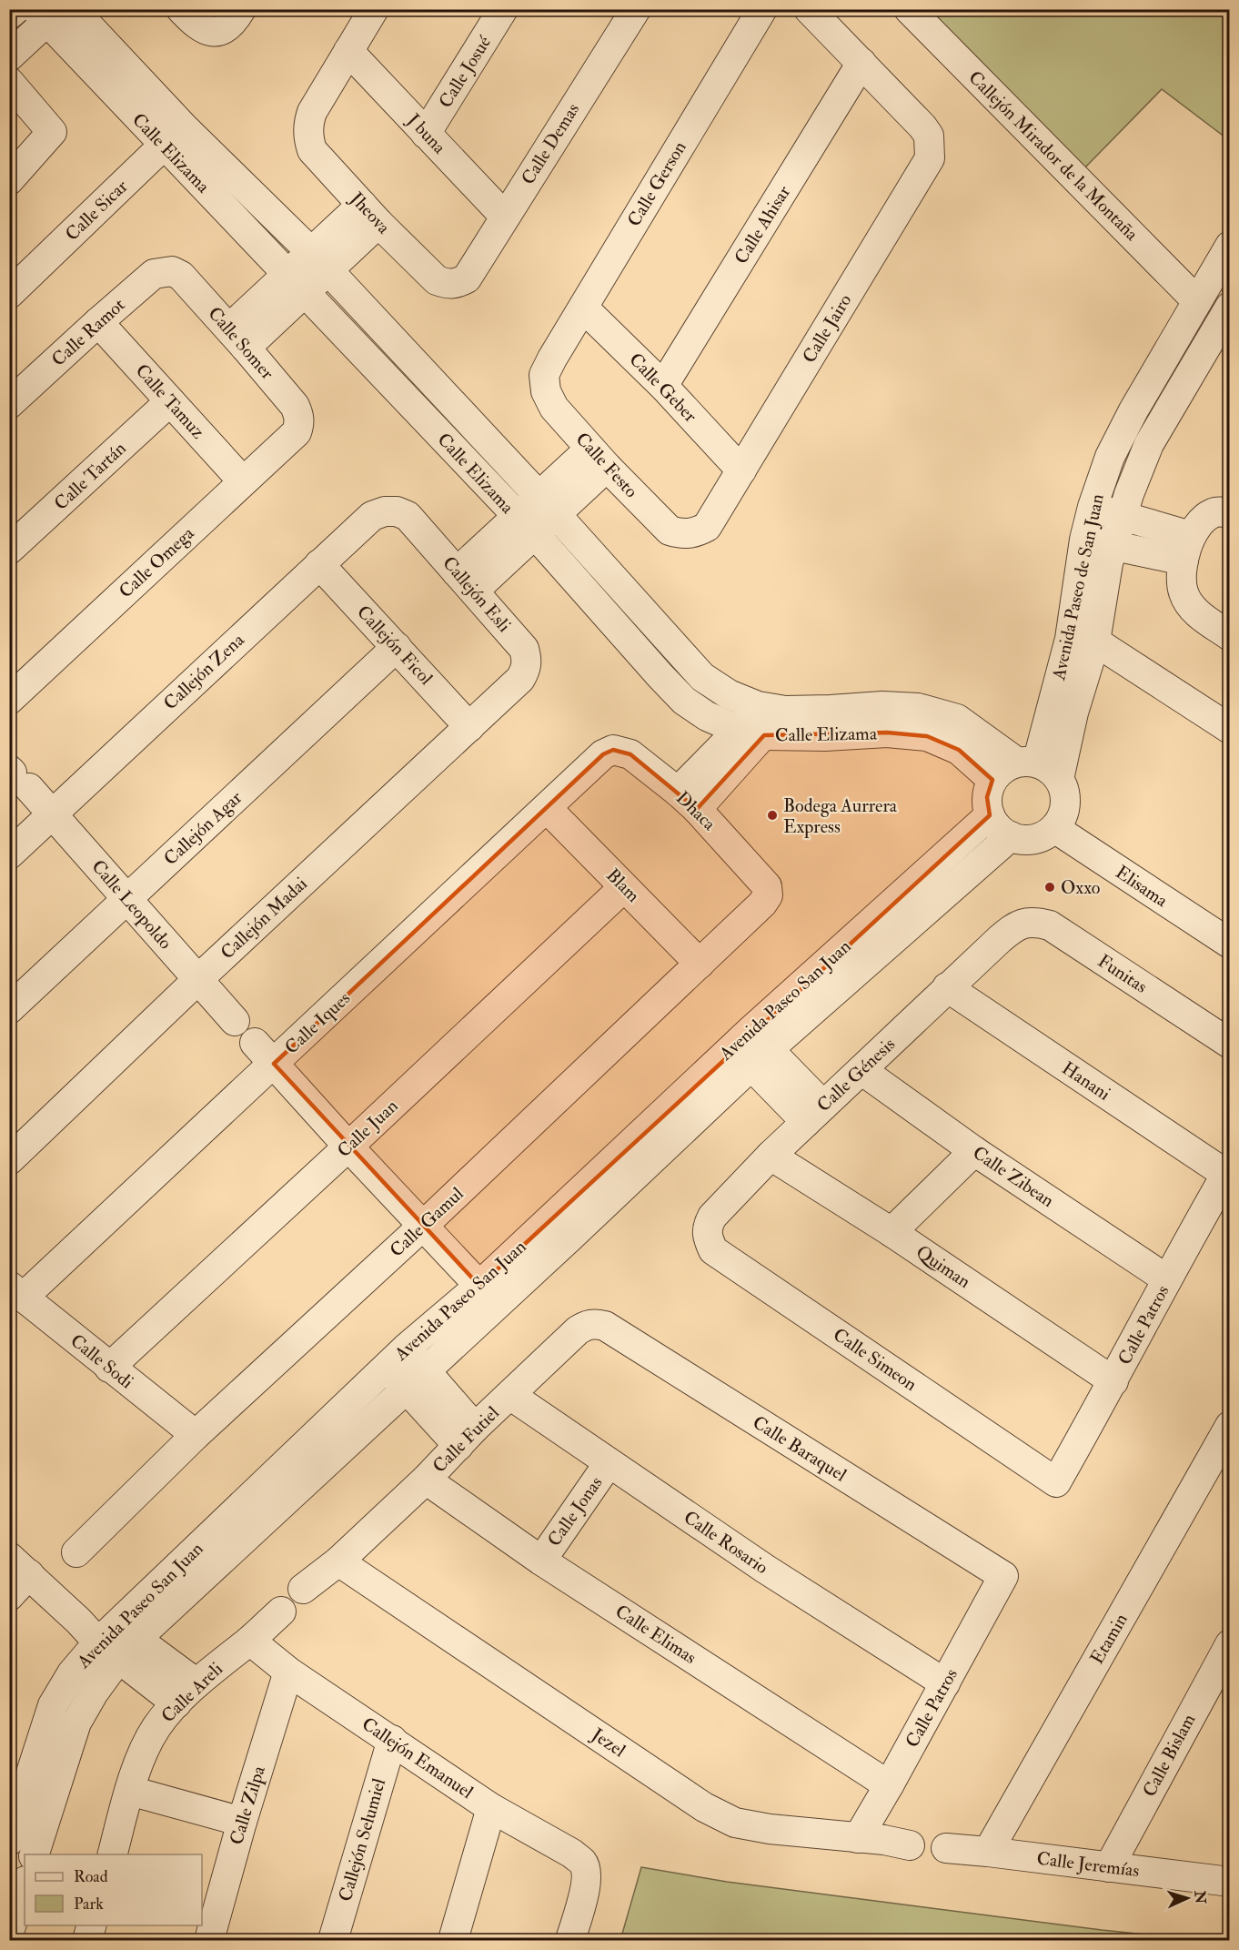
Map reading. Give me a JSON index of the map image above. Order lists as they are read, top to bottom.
{
  "streets": {
    "street": [
      "Calle Josué",
      "J buna",
      "Calle Demas",
      "Calle Elizama",
      "Callejón Mirador de la Montaña",
      "Calle Gerson",
      "Calle Sicar",
      "Jheova",
      "Calle Ahisar",
      "Calle Jairo",
      "Calle Ramot",
      "Calle Somer",
      "Calle Geber",
      "Calle Tamuz",
      "Calle Festo",
      "Calle Tartán",
      "Calle Omega",
      "Avenida Paseo de San Juan",
      "Callejón Esli",
      "Callejón Ficol",
      "Callejón Zena",
      "Dhaca",
      "Callejón Agar",
      "Blam",
      "Elisama",
      "Calle Leopoldo",
      "Callejón Madai",
      "Funitas",
      "Avenida Paseo San Juan",
      "Calle Iques",
      "Calle Génesis",
      "Hanani",
      "Calle Juan",
      "Calle Zibean",
      "Calle Gamul",
      "Quiman",
      "Calle Patros",
      "Calle Simeon",
      "Calle Sodi",
      "Calle Futiel",
      "Calle Baraquel",
      "Calle Jonas",
      "Calle Rosario",
      "Calle Elimas",
      "Etamin",
      "Calle Areli",
      "Jezel",
      "Calle Bislam",
      "Callejón Emanuel",
      "Calle Zilpa",
      "Callejón Selumiel",
      "Calle Jeremías"
    ]
  },
  "crossings": [
    ["Calle Josué", "J buna"],
    ["J buna", "Calle Demas"],
    ["J buna", "Jheova"],
    ["Calle Demas", "Jheova"],
    ["Calle Elizama", "Calle Sicar"],
    ["Calle Elizama", "Avenida Paseo de San Juan"],
    ["Calle Elizama", "Elisama"],
    ["Calle Elizama", "Avenida Paseo San Juan"],
    ["Callejón Mirador de la Montaña", "Avenida Paseo de San Juan"],
    ["Calle Gerson", "Calle Geber"],
    ["Calle Gerson", "Calle Festo"],
    ["Calle Ahisar", "Calle Jairo"],
    ["Calle Ahisar", "Calle Geber"],
    ["Calle Jairo", "Calle Geber"],
    ["Calle Jairo", "Calle Festo"],
    ["Calle Ramot", "Calle Somer"],
    ["Calle Ramot", "Calle Tamuz"],
    ["Calle Somer", "Calle Omega"],
    ["Calle Tamuz", "Calle Tartán"],
    ["Calle Tamuz", "Calle Omega"],
    ["Avenida Paseo de San Juan", "Elisama"],
    ["Avenida Paseo de San Juan", "Avenida Paseo San Juan"],
    ["Callejón Esli", "Callejón Zena"],
    ["Callejón Esli", "Callejón Madai"],
    ["Callejón Ficol", "Callejón Zena"],
    ["Callejón Ficol", "Callejón Agar"],
    ["Callejón Ficol", "Callejón Madai"],
    ["Callejón Zena", "Calle Leopoldo"],
    ["Dhaca", "Calle Iques"],
    ["Dhaca", "Calle Gamul"],
    ["Callejón Agar", "Calle Leopoldo"],
    ["Blam", "Calle Iques"],
    ["Blam", "Calle Juan"],
    ["Blam", "Calle Gamul"],
    ["Elisama", "Avenida Paseo San Juan"],
    ["Calle Leopoldo", "Callejón Madai"],
    ["Funitas", "Calle Génesis"],
    ["Calle Iques", "Calle Sodi"],
    ["Calle Génesis", "Hanani"],
    ["Calle Génesis", "Calle Zibean"],
    ["Calle Génesis", "Quiman"],
    ["Calle Génesis", "Calle Simeon"],
    ["Hanani", "Calle Patros"],
    ["Calle Juan", "Calle Sodi"],
    ["Calle Zibean", "Calle Patros"],
    ["Calle Gamul", "Calle Sodi"],
    ["Quiman", "Calle Patros"],
    ["Calle Patros", "Calle Simeon"],
    ["Calle Patros", "Calle Baraquel"],
    ["Calle Patros", "Calle Rosario"],
    ["Calle Patros", "Calle Elimas"],
    ["Calle Patros", "Jezel"],
    ["Calle Futiel", "Calle Baraquel"],
    ["Calle Futiel", "Calle Rosario"],
    ["Calle Futiel", "Calle Elimas"],
    ["Calle Futiel", "Jezel"],
    ["Calle Jonas", "Calle Rosario"],
    ["Calle Jonas", "Calle Elimas"],
    ["Etamin", "Calle Jeremías"],
    ["Calle Areli", "Callejón Emanuel"],
    ["Calle Bislam", "Calle Jeremías"],
    ["Callejón Emanuel", "Calle Zilpa"],
    ["Callejón Emanuel", "Callejón Selumiel"]
  ],
  "places": ["Bodega Aurrera Express", "Oxxo"],
  "legend": ["Road", "Park"],
  "north": "right"
}
